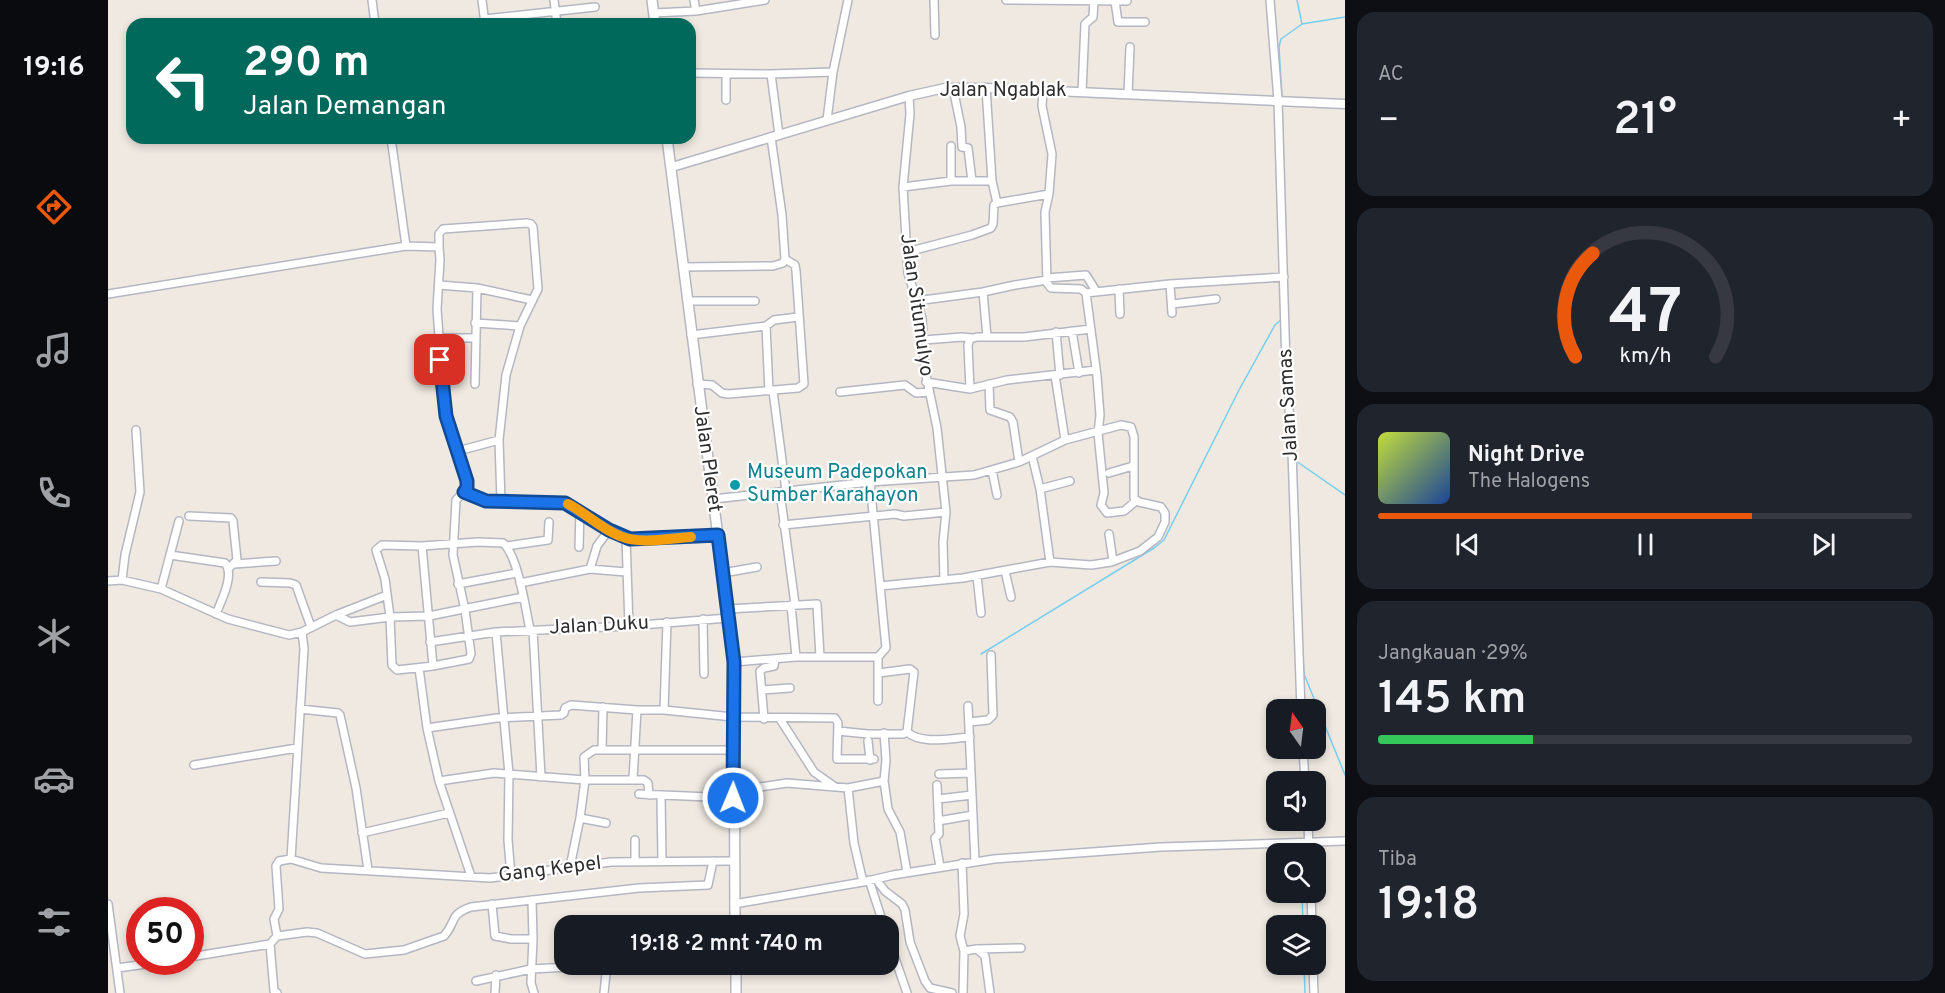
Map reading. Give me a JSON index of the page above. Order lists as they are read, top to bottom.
{
  "streets": {
    "main road": ["Jalan Pleret"],
    "street": [
      "Jalan Ngablak",
      "Jalan Situmulyo",
      "Jalan Samas",
      "Jalan Duku",
      "Gang Kepel"
    ]
  },
  "crossings": [
    ["Jalan Ngablak", "Jalan Situmulyo"],
    ["Jalan Ngablak", "Jalan Samas"],
    ["Jalan Ngablak", "Jalan Pleret"],
    ["Jalan Pleret", "Jalan Duku"],
    ["Jalan Pleret", "Gang Kepel"]
  ],
  "places": ["Museum Padepokan Sumber Karahayon"],
  "north": "top",
  "page": {
    "tabs": "19:16",
    "tile": [
      "AC",
      ["Jangkauan · 29%", "145 km"],
      ["Tiba", "19:18"]
    ],
    "turn": ["290 m", "Jalan Demangan"],
    "heat": ["−", "21°", "+"],
    "song": ["Night Drive", "The Halogens"],
    "limit": "50",
    "trip": "19:18 · 2 mnt · 740 m",
    "gauge": ["47", "km/h"]
  }
}
